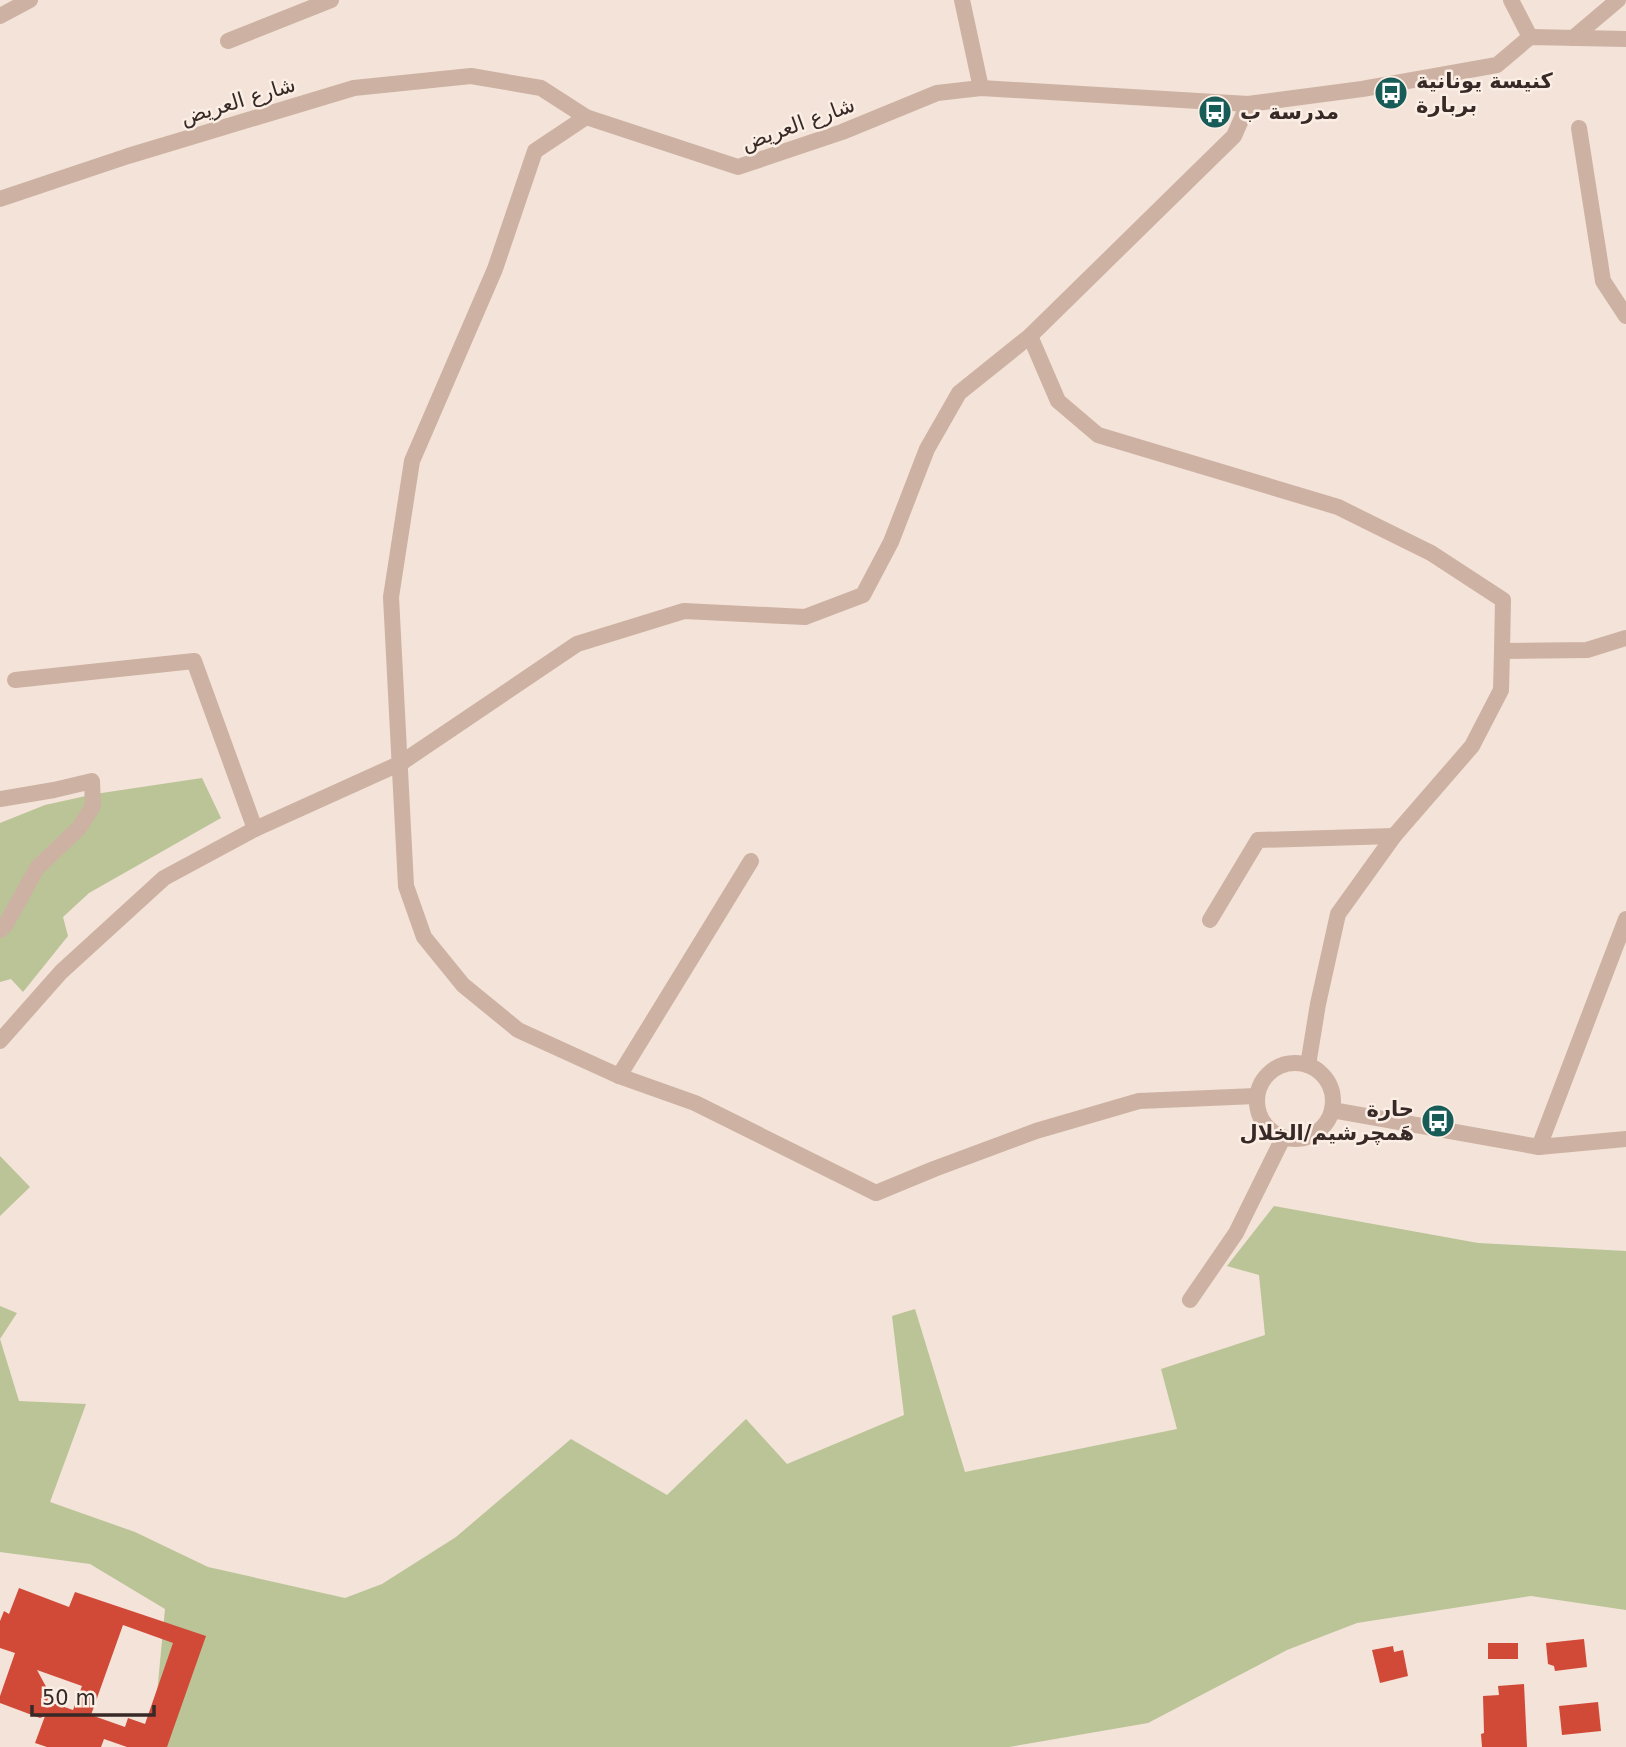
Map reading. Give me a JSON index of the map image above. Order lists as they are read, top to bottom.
{
  "streets": {
    "street": ["شارع العريض"]
  },
  "places": {
    "bus stop": ["كنيسة يونانية بربارة", "مدرسة ب", "حارة هَمچرشيم/الخلال"]
  },
  "scale_bar": "50 m"
}
